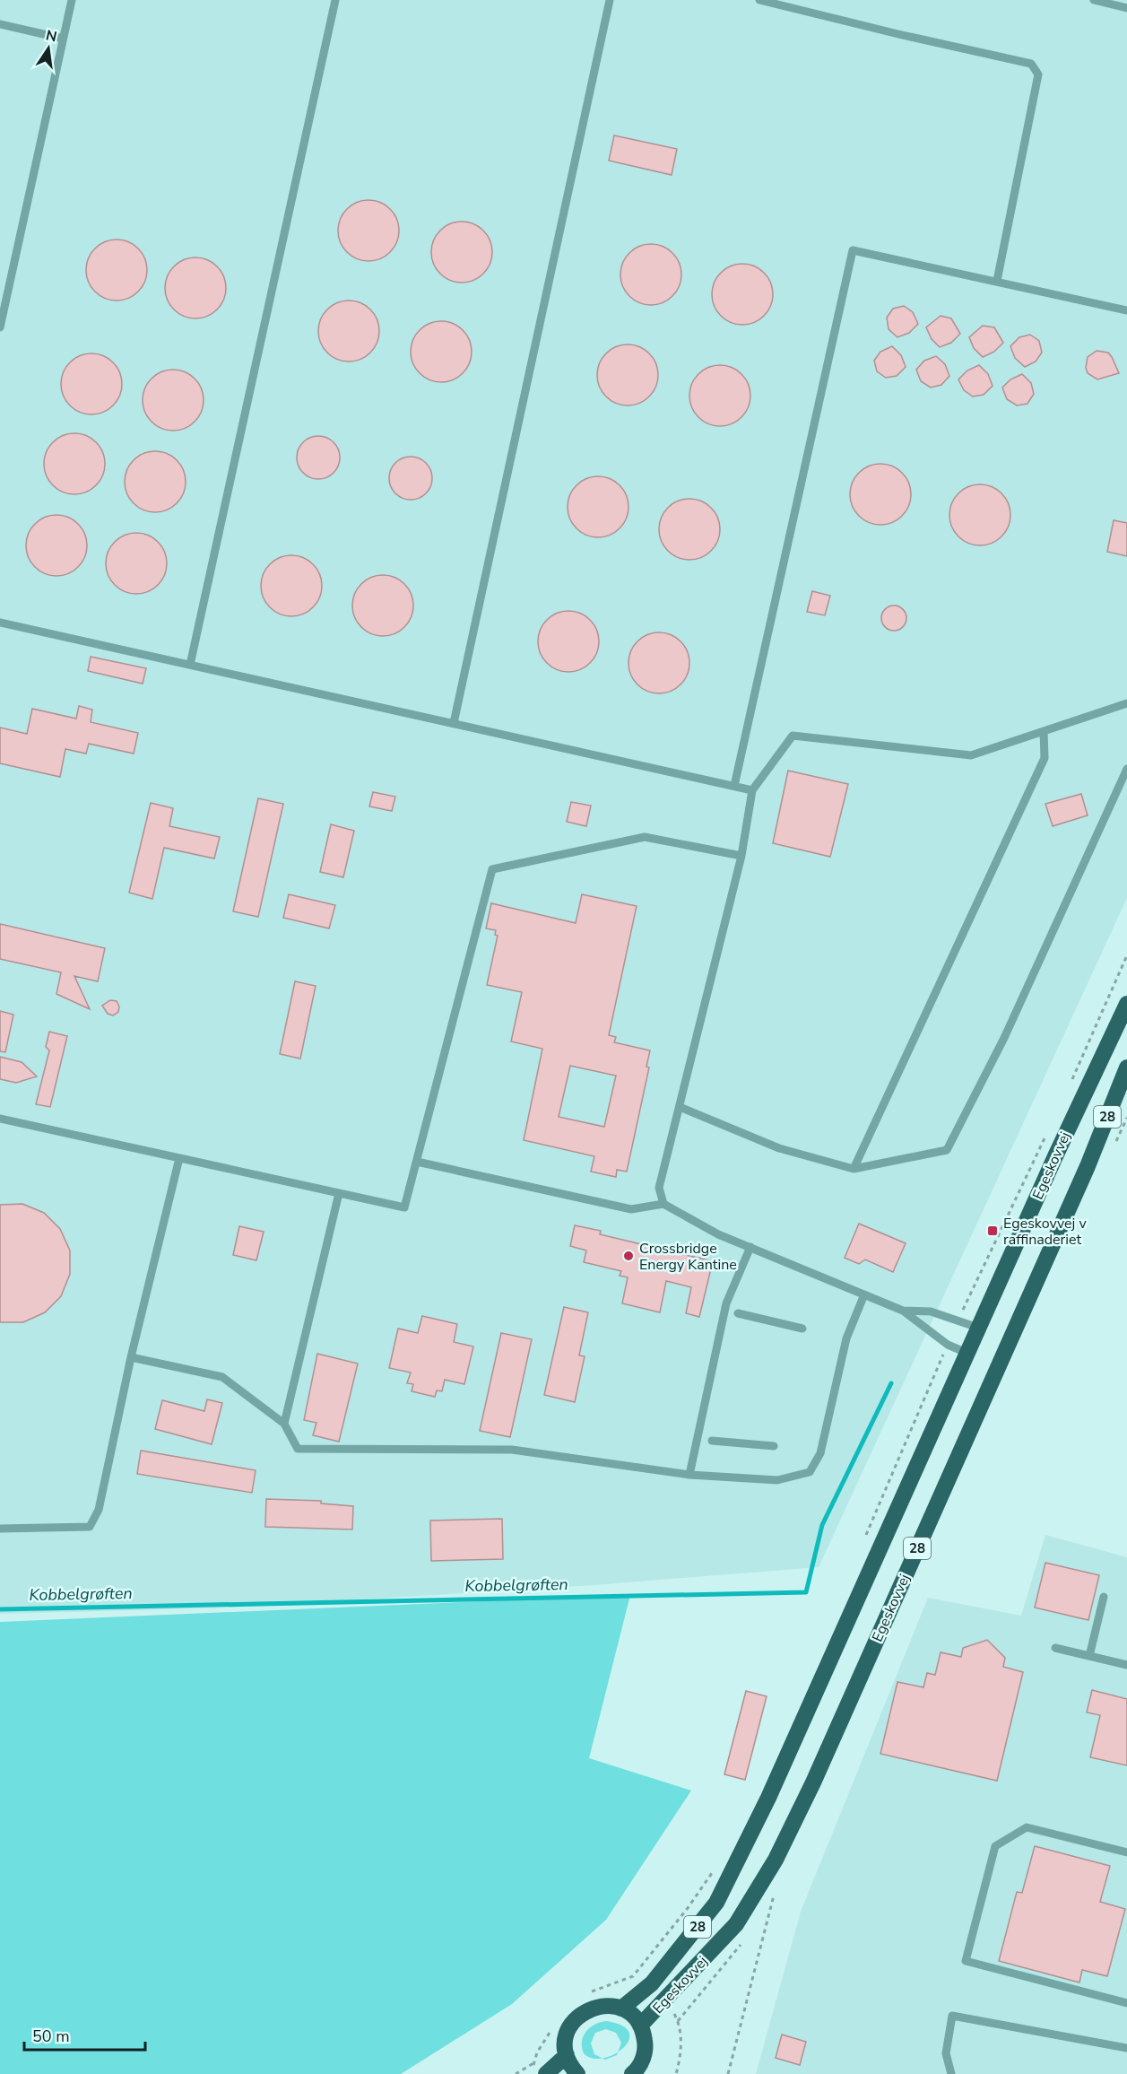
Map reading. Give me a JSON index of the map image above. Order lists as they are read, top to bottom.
{
  "streets": {
    "main road": ["28", "Egeskovvej"]
  },
  "water": ["Kobbelgrøften"],
  "places": {
    "transit": ["Egeskovvej v raffinaderiet"],
    "other": ["Crossbridge Energy Kantine"]
  },
  "scale_bar": "50 m",
  "north": "top"
}
